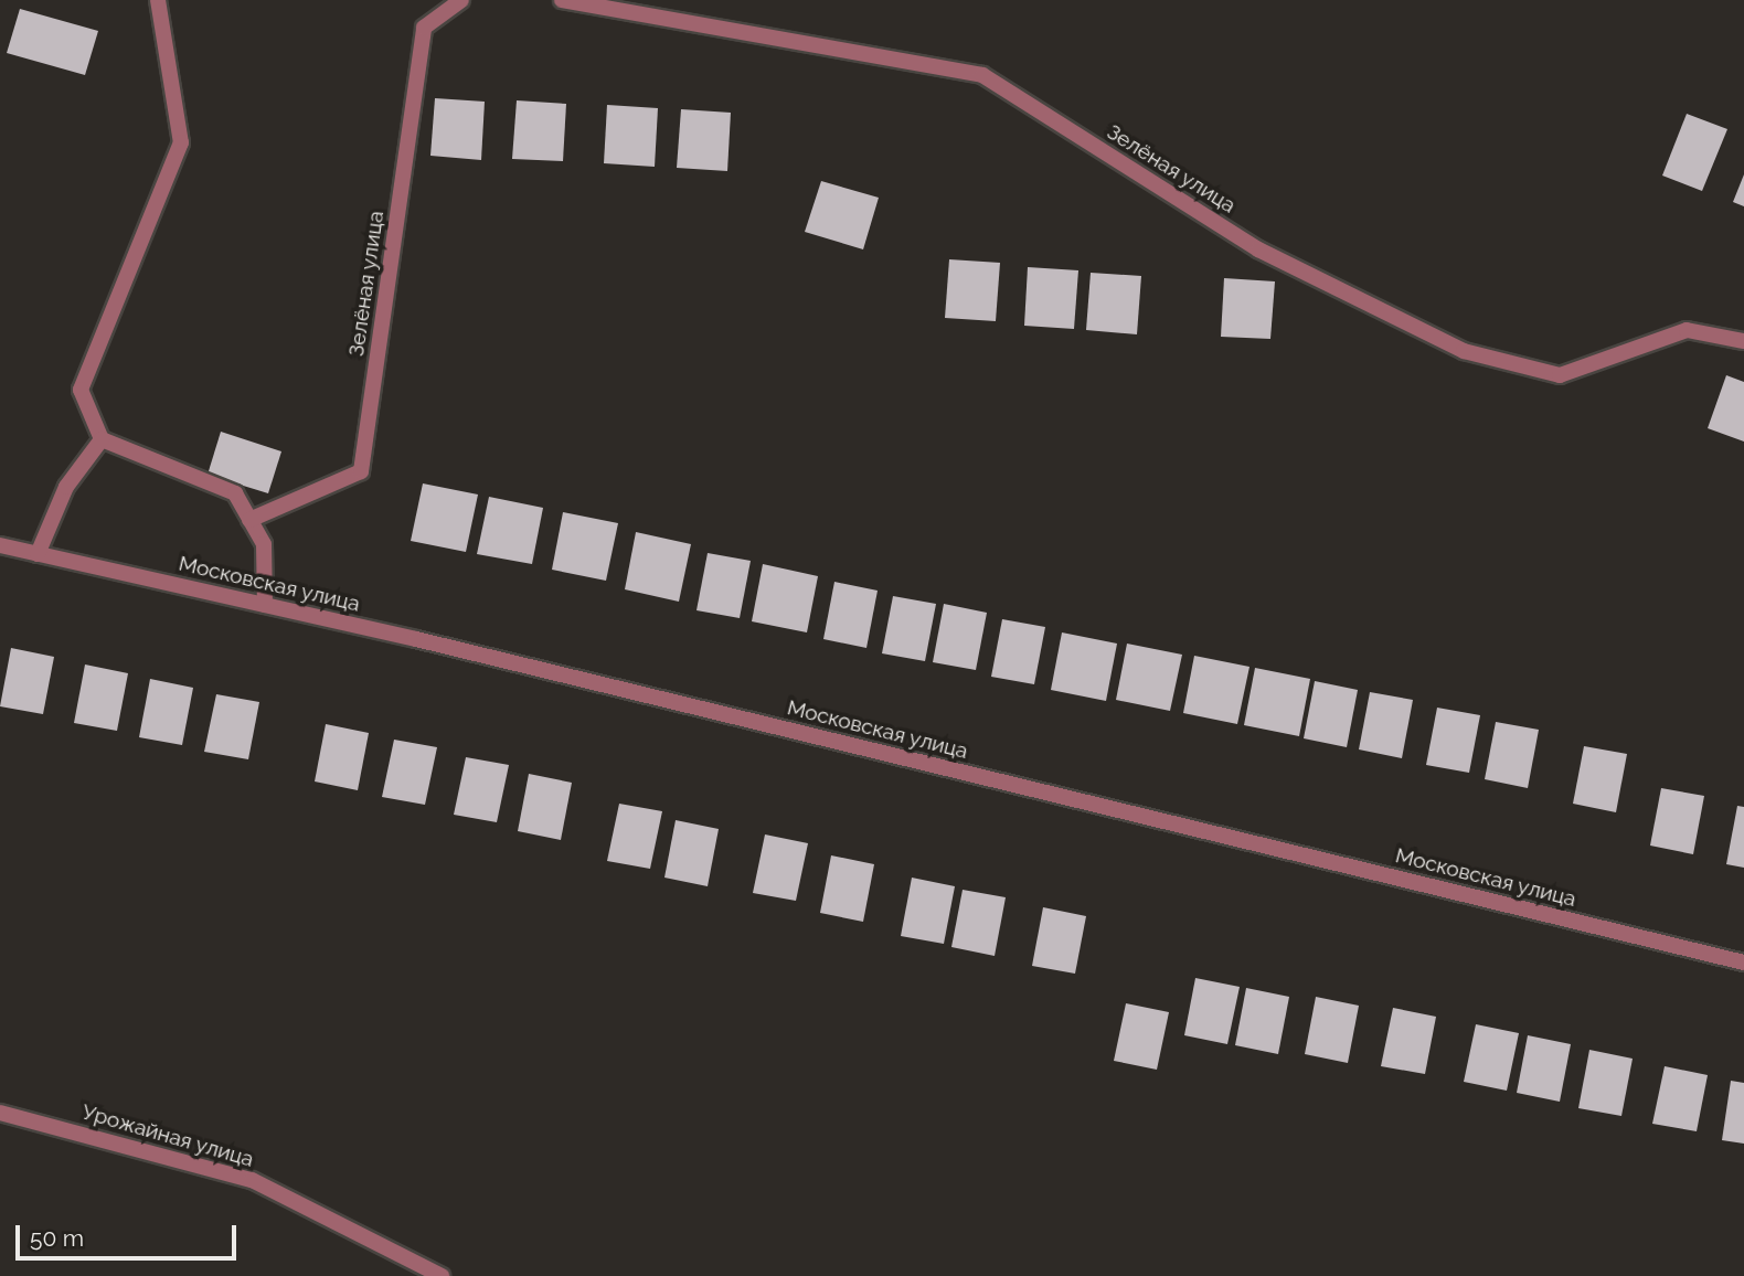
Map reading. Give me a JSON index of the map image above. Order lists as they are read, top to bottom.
{
  "streets": {
    "street": ["Зелёная улица", "Московская улица", "Урожайная улица"]
  },
  "scale_bar": "50 m"
}
